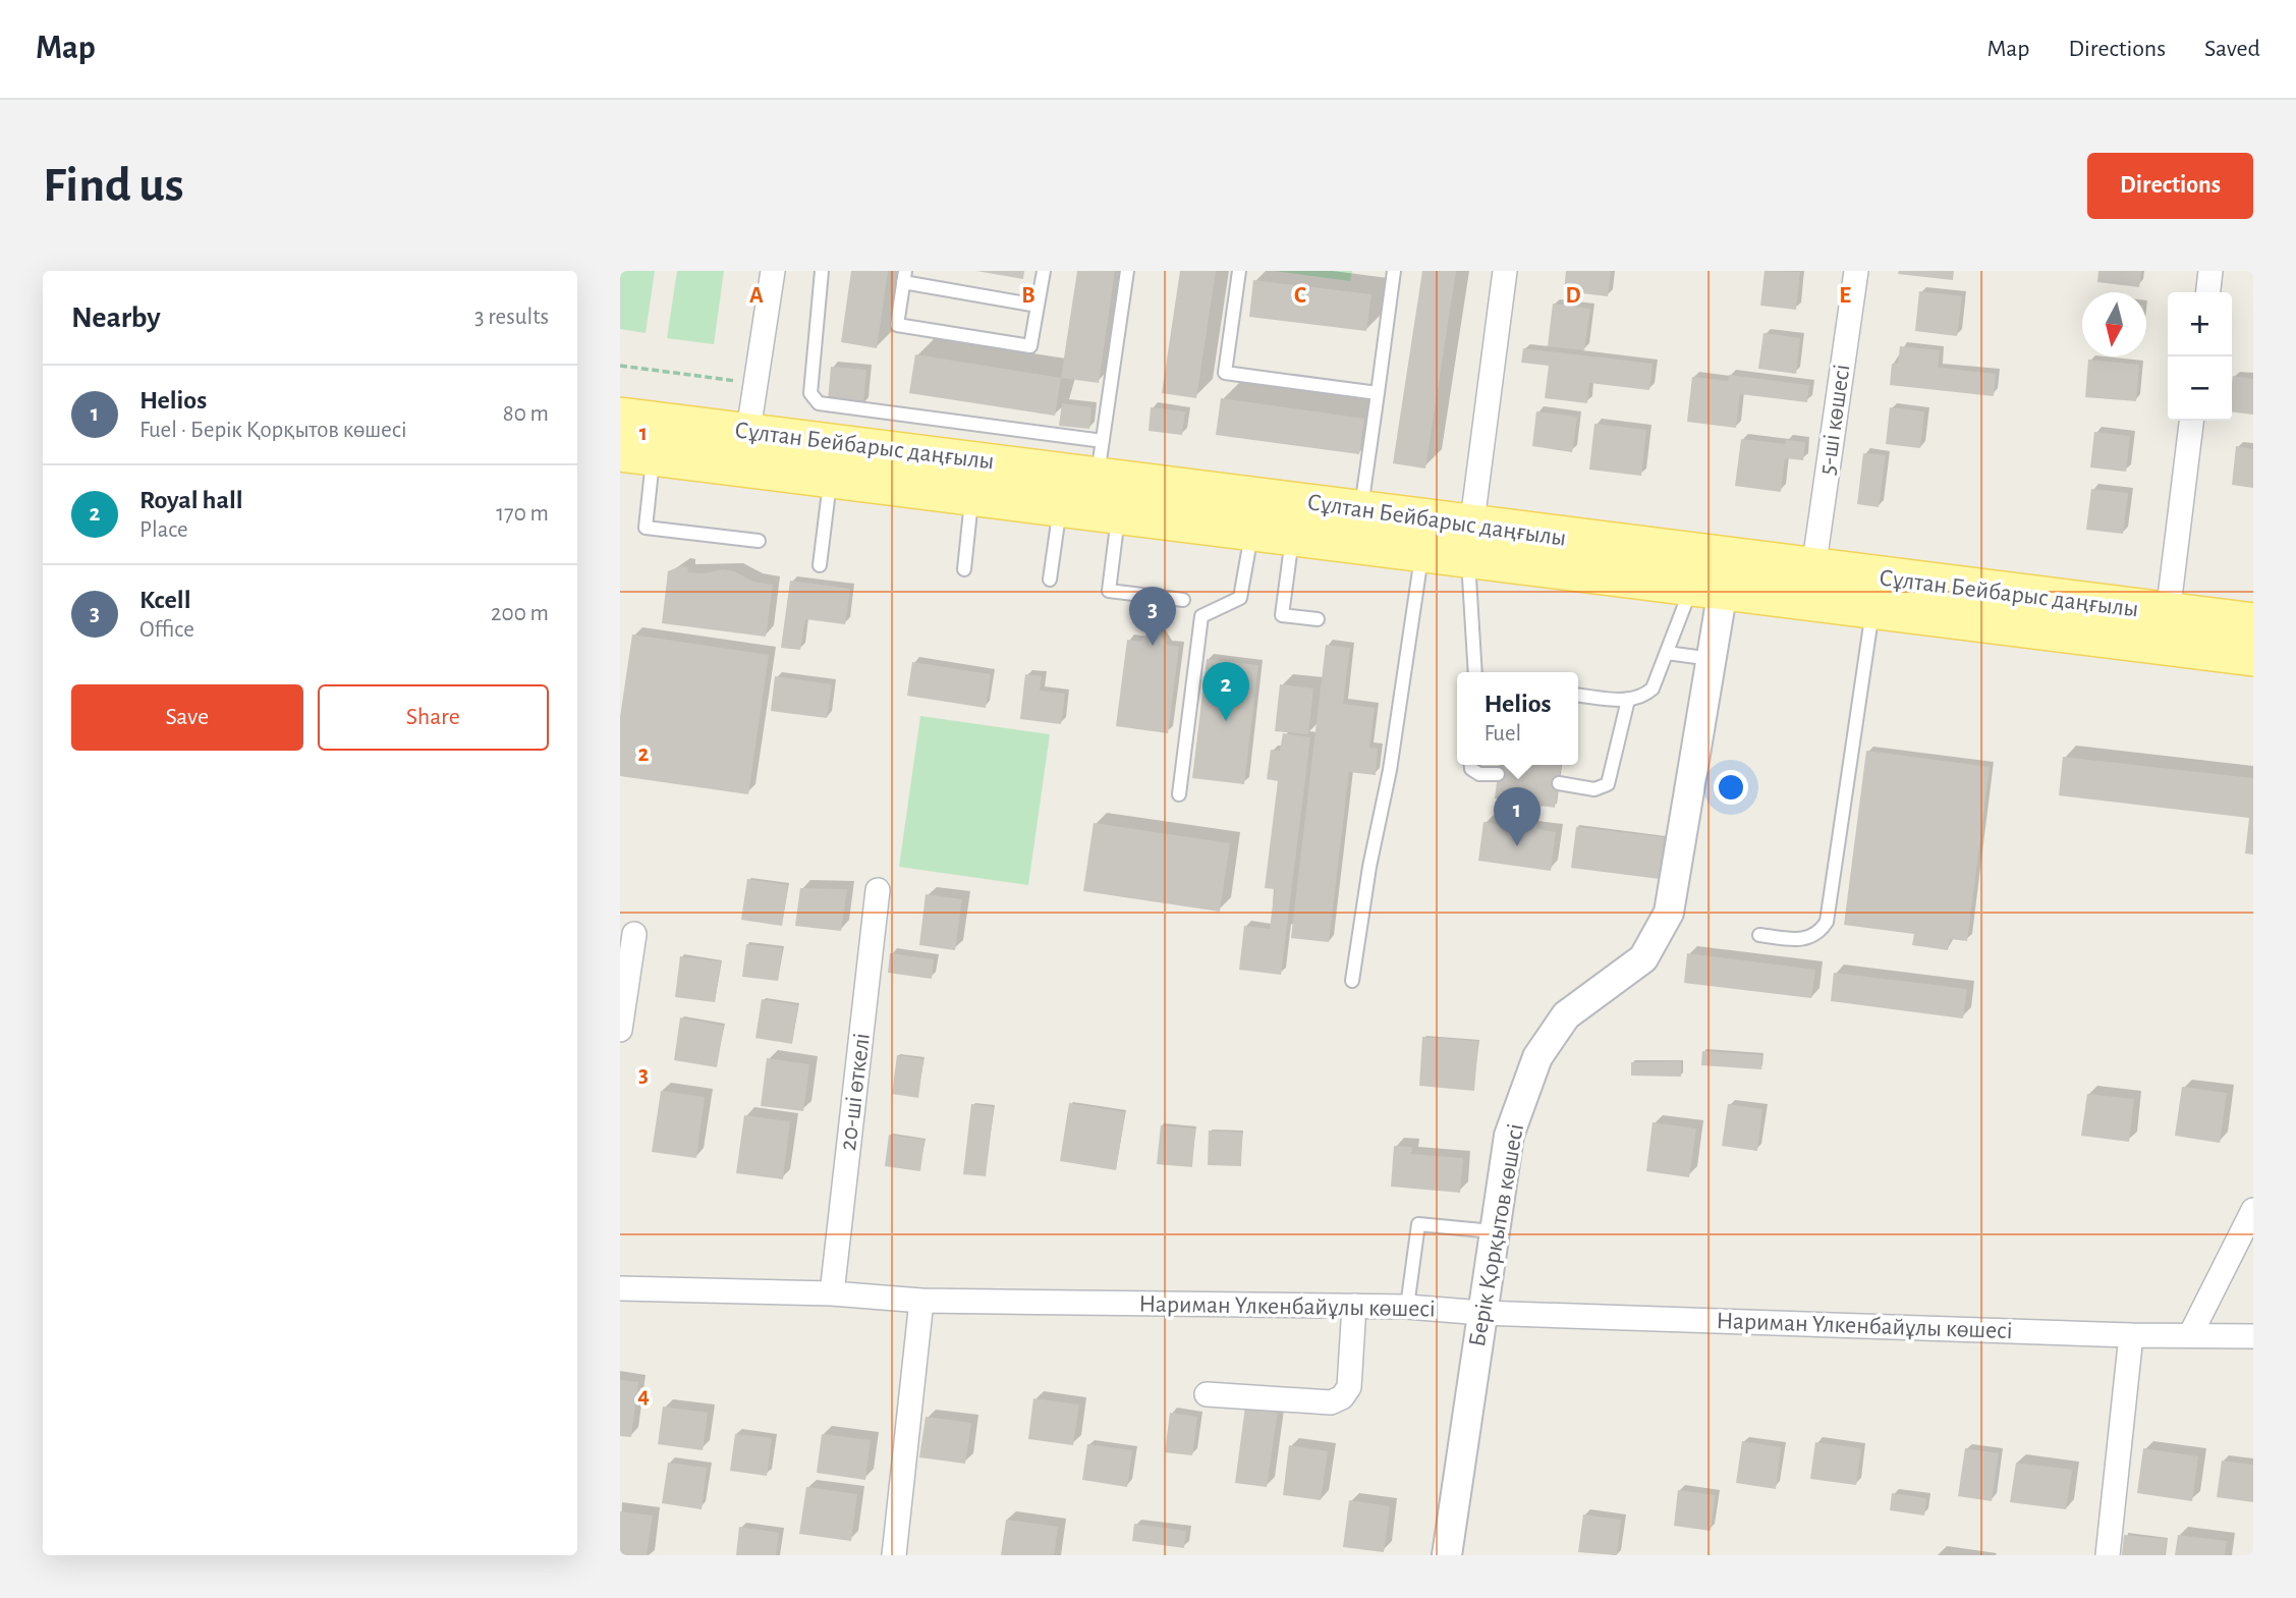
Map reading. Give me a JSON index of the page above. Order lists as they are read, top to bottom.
{
  "streets": {
    "main road": ["Сұлтан Бейбарыс даңғылы"],
    "street": [
      "5-ші көшесі",
      "20-ші өткелі",
      "Берік Қорқытов көшесі",
      "Нариман Үлкенбайұлы көшесі"
    ]
  },
  "crossings": [
    ["5-ші көшесі", "Сұлтан Бейбарыс даңғылы"],
    ["Сұлтан Бейбарыс даңғылы", "Берік Қорқытов көшесі"],
    ["20-ші өткелі", "Нариман Үлкенбайұлы көшесі"],
    ["Берік Қорқытов көшесі", "Нариман Үлкенбайұлы көшесі"]
  ],
  "north": "bottom",
  "page": {
    "header": "Map",
    "nav": ["Map", "Directions", "Saved"],
    "buttons": [
      "Directions",
      ["Save", "Share"]
    ],
    "title": "Find us",
    "heading": ["Nearby", "3 results"],
    "map_buttons": ["+", "−"],
    "list": [
      {
        "mark": "1",
        "name": "Helios",
        "note": "Fuel · Берік Қорқытов көшесі",
        "value": "80 m"
      },
      {
        "mark": "2",
        "name": "Royal hall",
        "note": "Place",
        "value": "170 m"
      },
      {
        "mark": "3",
        "name": "Kcell",
        "note": "Office",
        "value": "200 m"
      }
    ],
    "pins": ["3", "2", "1"],
    "popup": ["Helios", "Fuel"]
  },
  "grid": {
    "columns": [
      "A",
      "B",
      "C",
      "D",
      "E"
    ],
    "rows": [
      "1",
      "2",
      "3",
      "4"
    ]
  }
}
